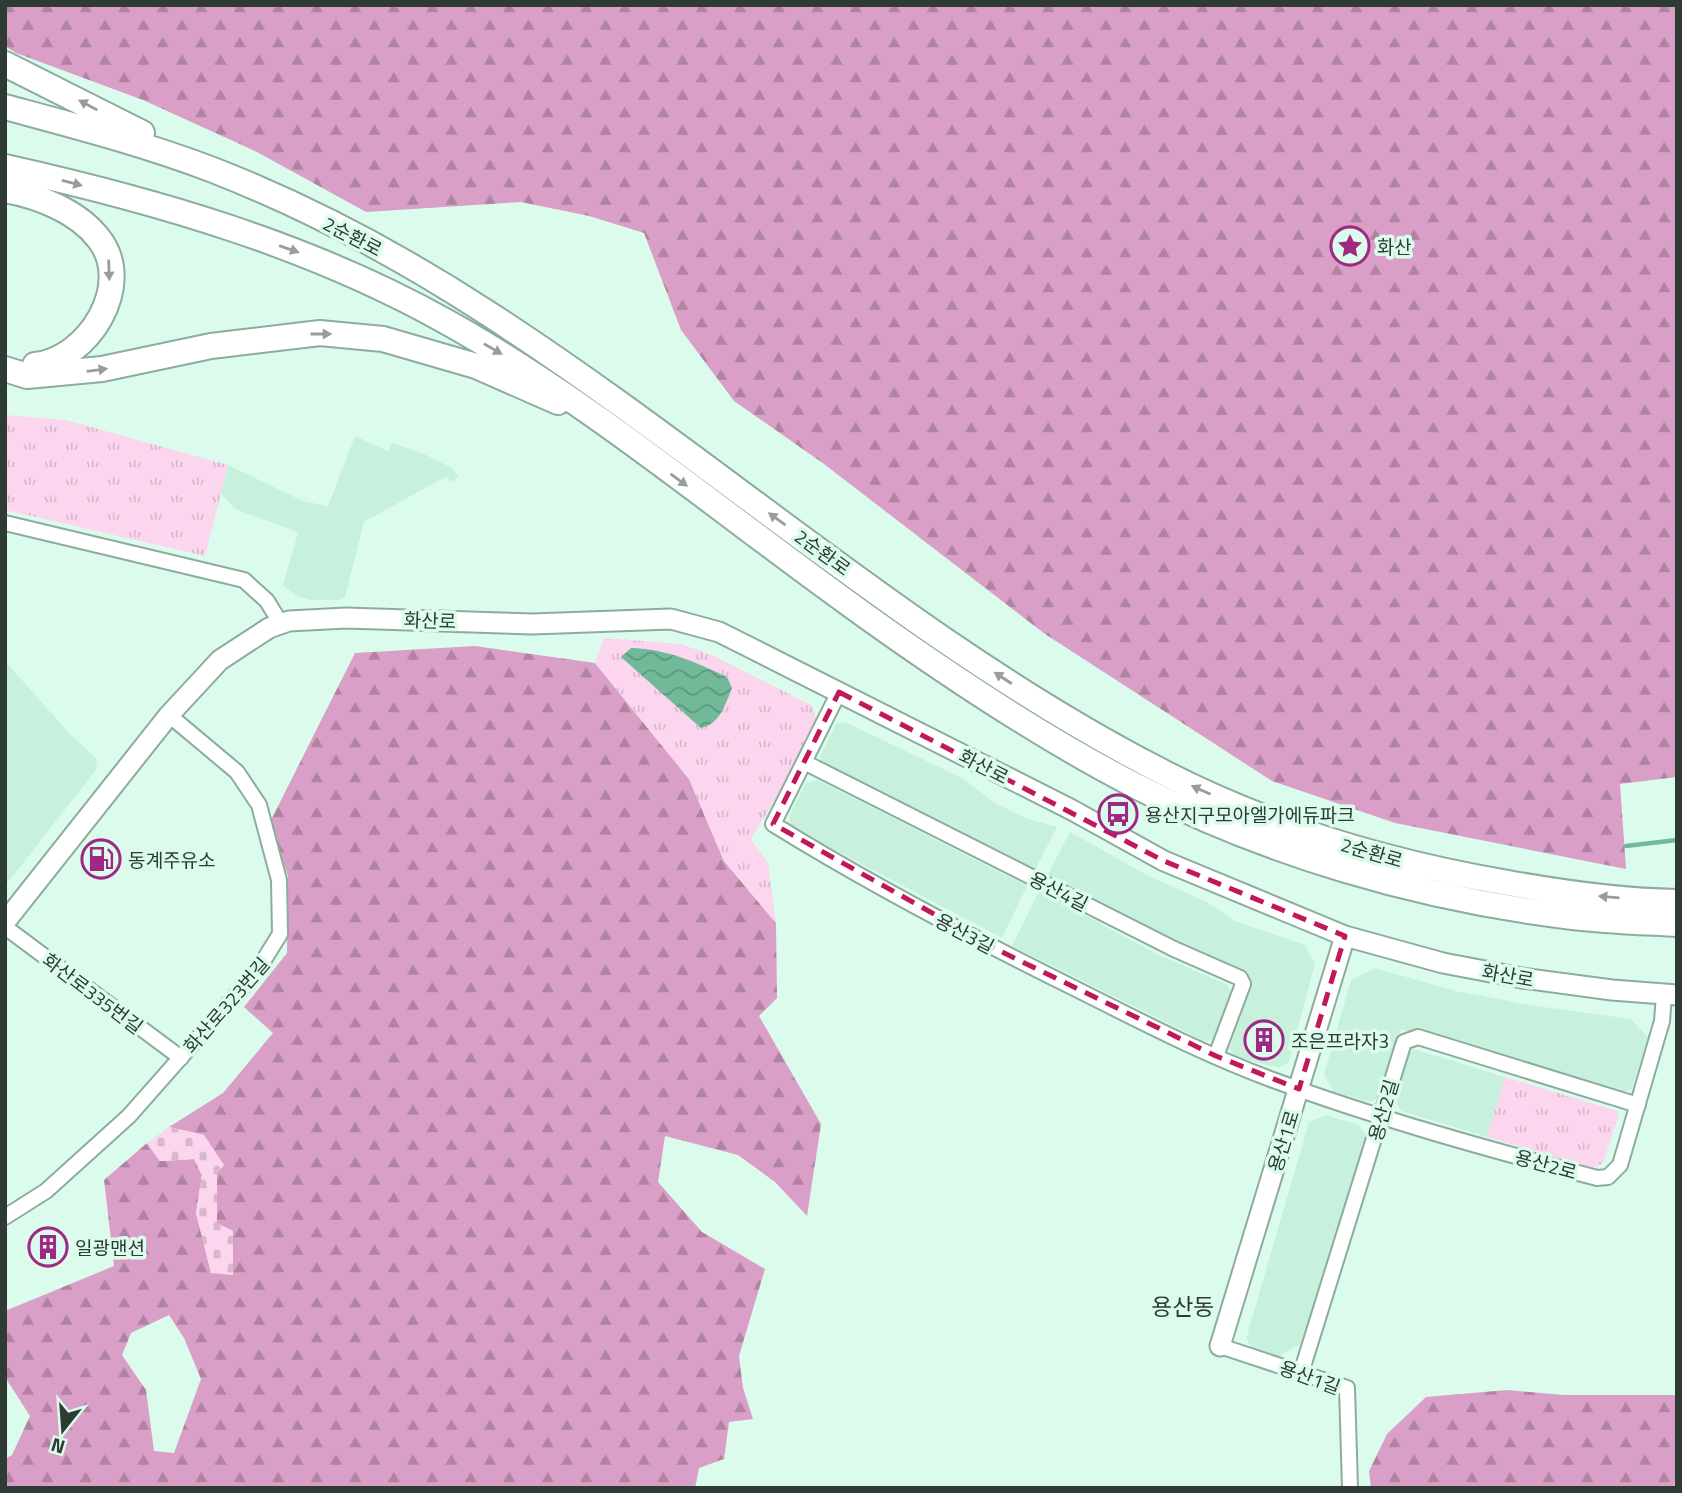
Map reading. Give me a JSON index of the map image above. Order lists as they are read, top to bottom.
{
  "streets": {
    "highway": ["2순환로"],
    "main road": ["화산로", "용산1로"],
    "street": [
      "용산4길",
      "용산3길",
      "화산로335번길",
      "화산로323번길",
      "용산2길",
      "용산2로",
      "용산1길"
    ]
  },
  "crossings": [
    ["화산로", "용산3길"],
    ["화산로", "화산로335번길"],
    ["화산로", "화산로323번길"],
    ["화산로", "용산1로"],
    ["화산로", "용산2로"],
    ["용산4길", "용산3길"],
    ["용산3길", "용산1로"],
    ["용산3길", "용산2로"],
    ["화산로335번길", "화산로323번길"],
    ["용산2길", "용산2로"],
    ["용산2길", "용산1길"],
    ["용산1로", "용산2로"],
    ["용산1로", "용산1길"]
  ],
  "districts": ["용산동"],
  "places": {
    "place": ["화산"],
    "bus stop": ["용산지구모아엘가에듀파크"],
    "fuel station": ["동계주유소"],
    "building": ["조은프라자3", "일광맨션"]
  },
  "north": "bottom"
}
